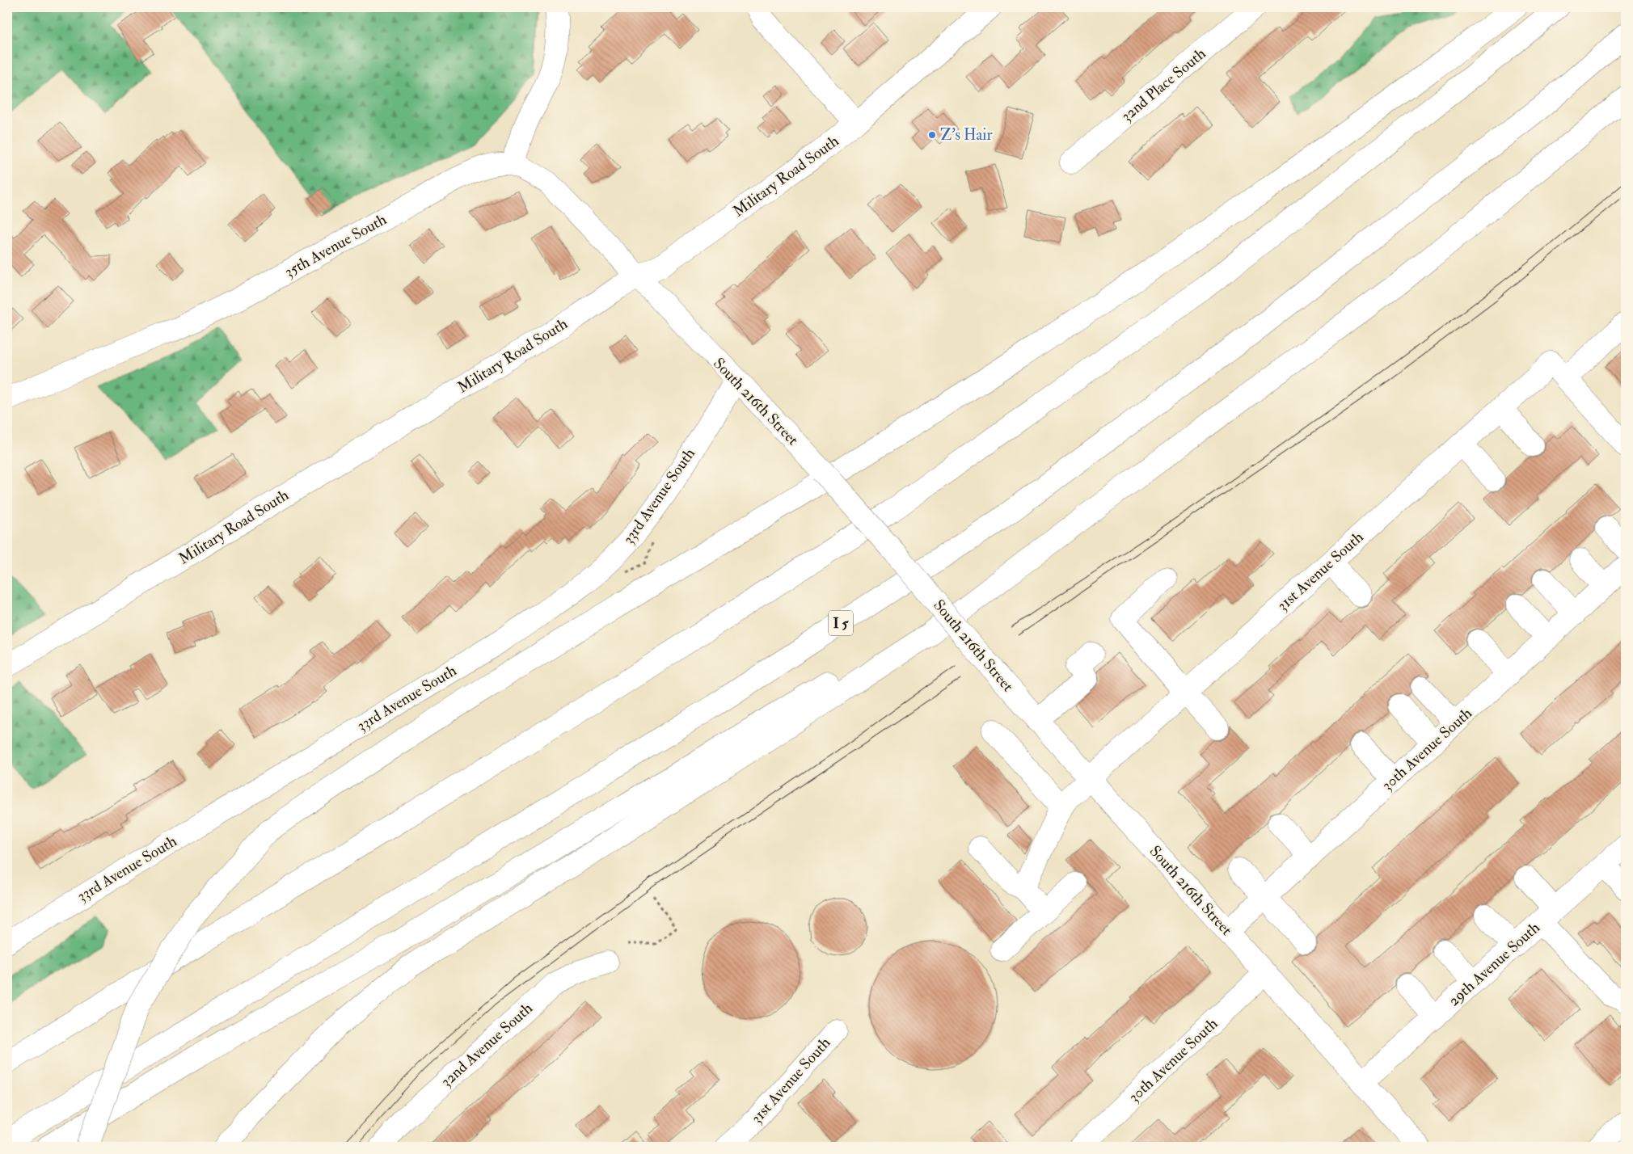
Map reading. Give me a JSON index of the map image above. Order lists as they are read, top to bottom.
{
  "streets": {
    "main road": [
      "32nd Place South",
      "Military Road South",
      "35th Avenue South",
      "South 216th Street",
      "33rd Avenue South",
      "31st Avenue South",
      "I 5",
      "30th Avenue South",
      "29th Avenue South",
      "32nd Avenue South"
    ]
  },
  "crossings": [
    ["Military Road South", "South 216th Street"],
    ["35th Avenue South", "South 216th Street"],
    ["South 216th Street", "33rd Avenue South"],
    ["South 216th Street", "31st Avenue South"],
    ["South 216th Street", "30th Avenue South"],
    ["South 216th Street", "29th Avenue South"]
  ],
  "places": ["Z's Hair"]
}
